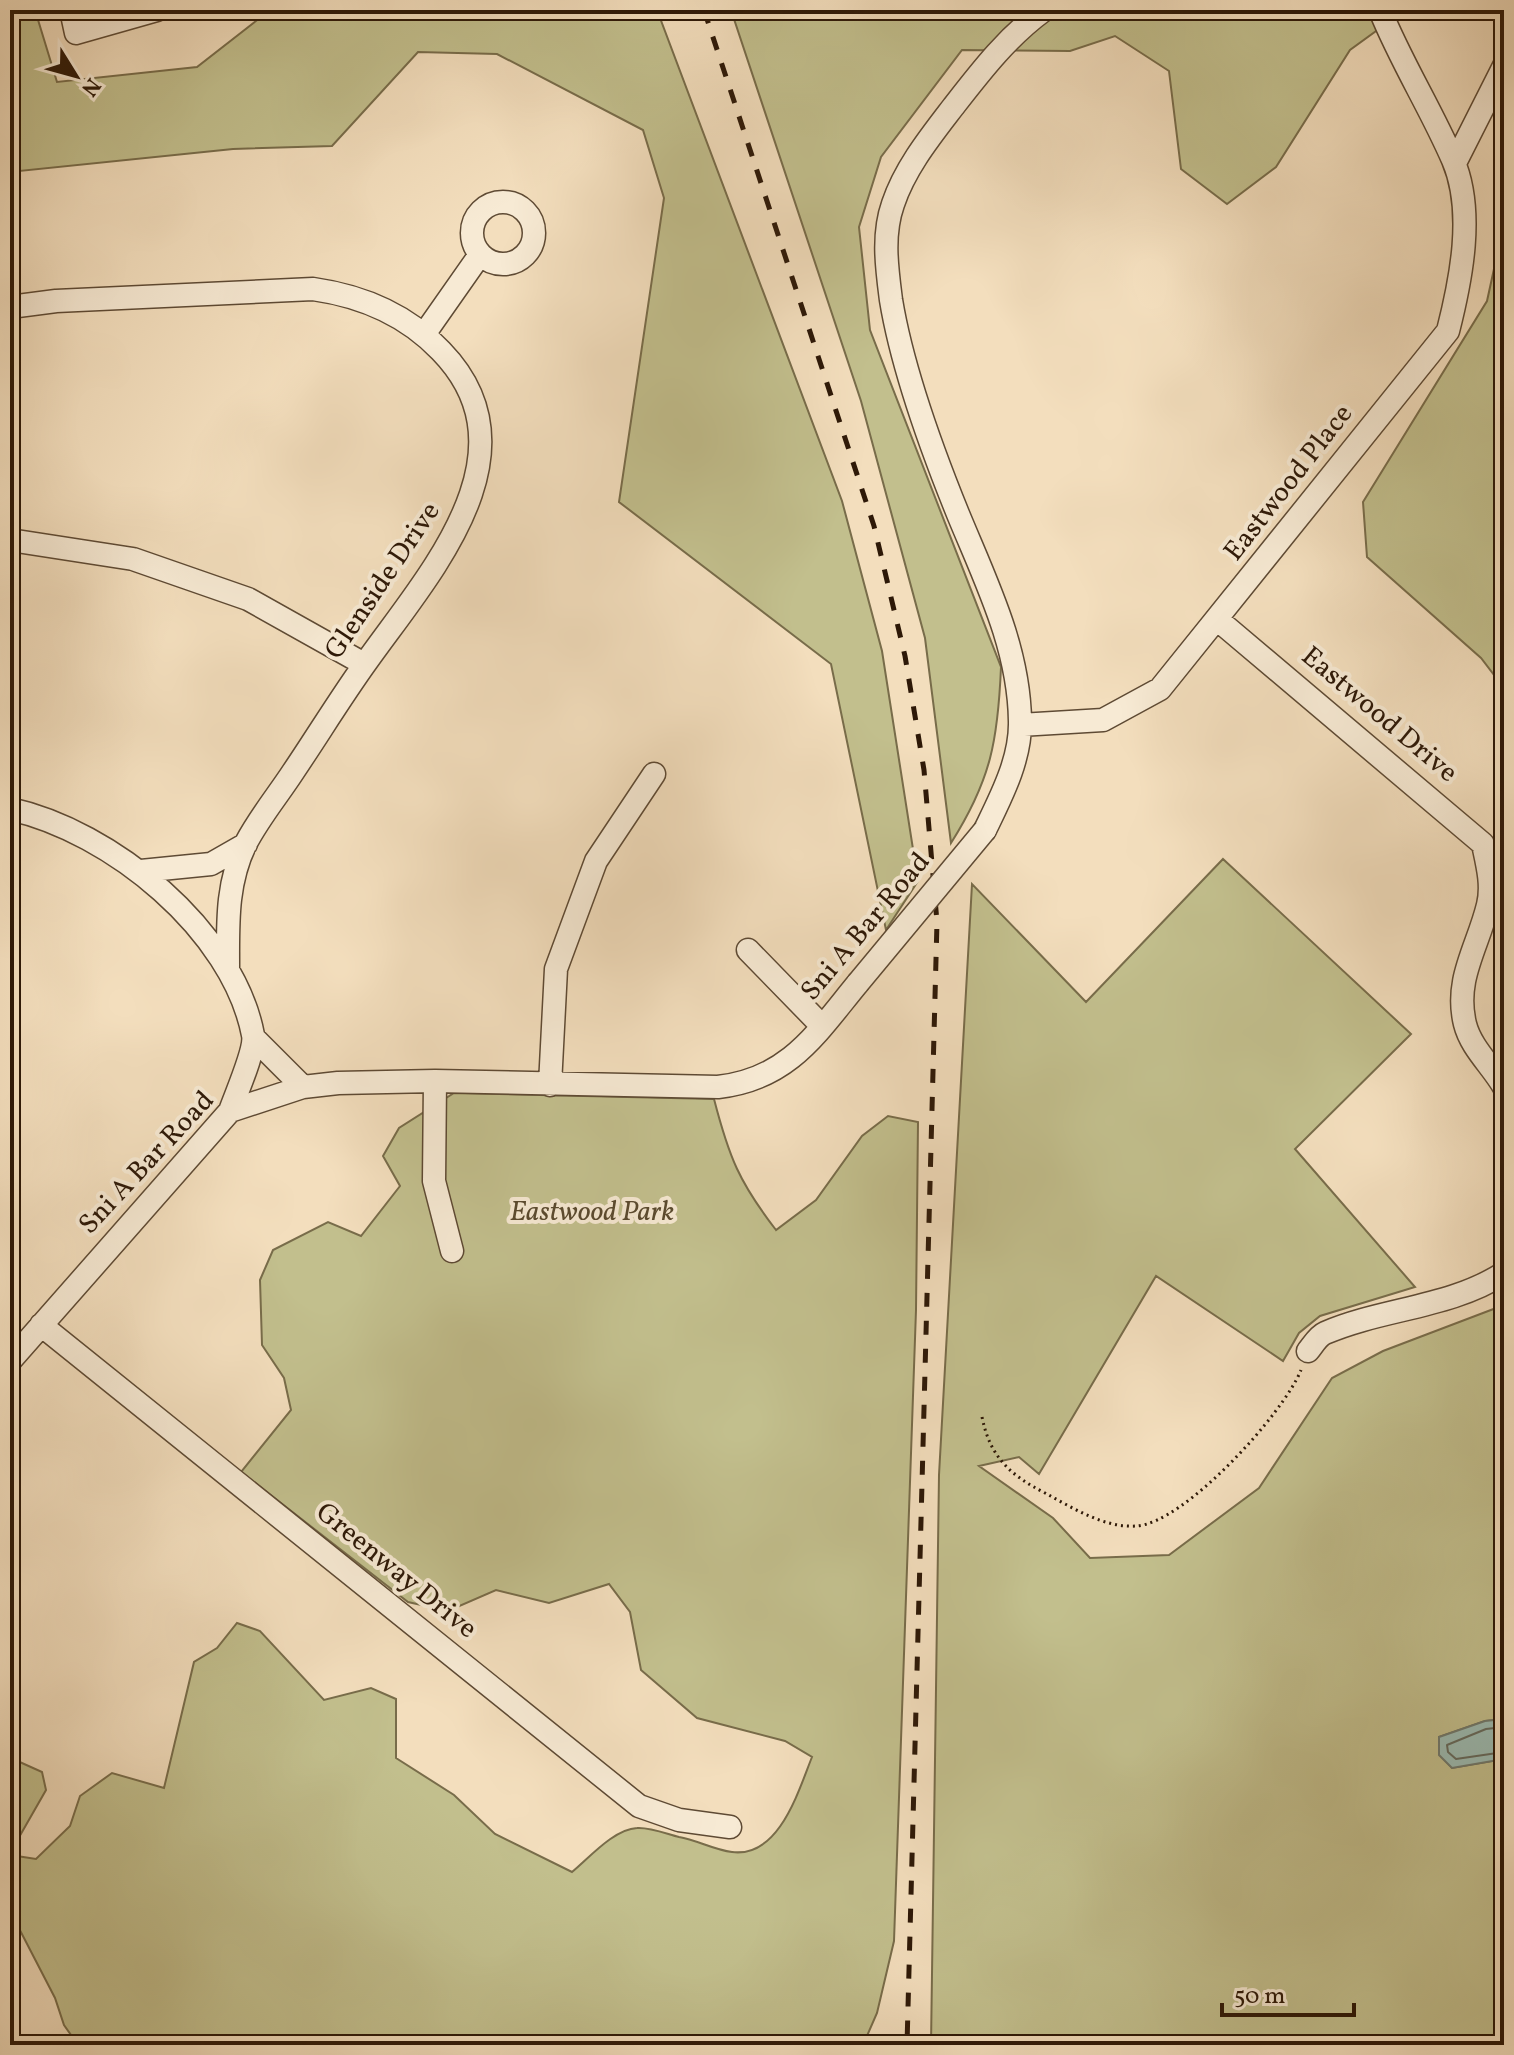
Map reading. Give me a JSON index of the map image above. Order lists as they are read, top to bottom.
{
  "streets": {
    "street": [
      "Eastwood Place",
      "Glenside Drive",
      "Eastwood Drive",
      "Sni A Bar Road",
      "Greenway Drive"
    ]
  },
  "crossings": [
    ["Eastwood Place", "Eastwood Drive"],
    ["Eastwood Place", "Sni A Bar Road"],
    ["Sni A Bar Road", "Greenway Drive"]
  ],
  "parks": ["Eastwood Park"],
  "scale_bar": "50 m",
  "north": "bottom right"
}
